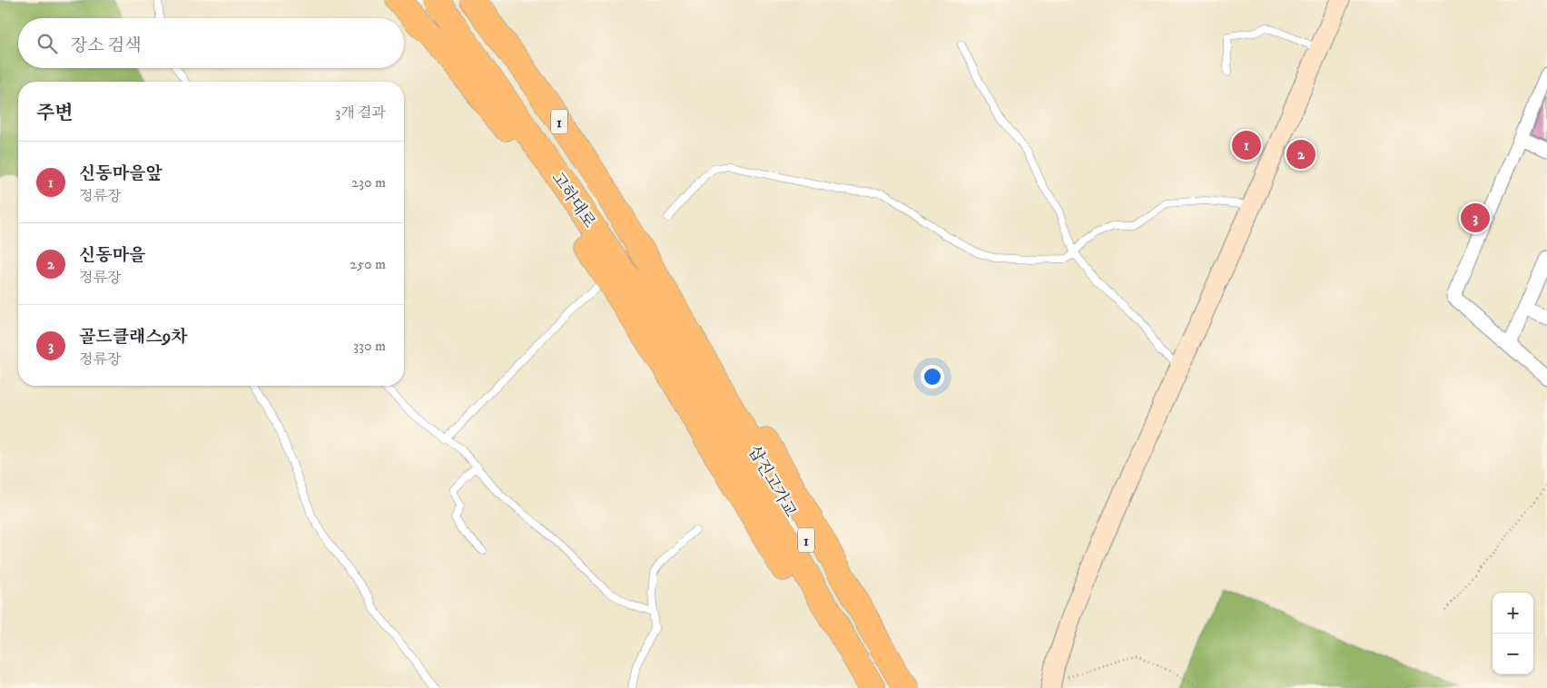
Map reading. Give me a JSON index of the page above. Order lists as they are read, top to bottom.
{
  "streets": {
    "highway": ["1", "고하대로", "삽진고가교"]
  },
  "crossings": [
    ["고하대로", "삽진고가교"]
  ],
  "page": {
    "search": "장소 검색",
    "heading": ["주변", "3개 결과"],
    "pins": ["1", "2", "3"],
    "list": [
      {
        "mark": "1",
        "name": "신동마을앞",
        "note": "정류장",
        "value": "230 m"
      },
      {
        "mark": "2",
        "name": "신동마을",
        "note": "정류장",
        "value": "250 m"
      },
      {
        "mark": "3",
        "name": "골드클래스9차",
        "note": "정류장",
        "value": "330 m"
      }
    ],
    "map_buttons": ["+", "−"]
  }
}
